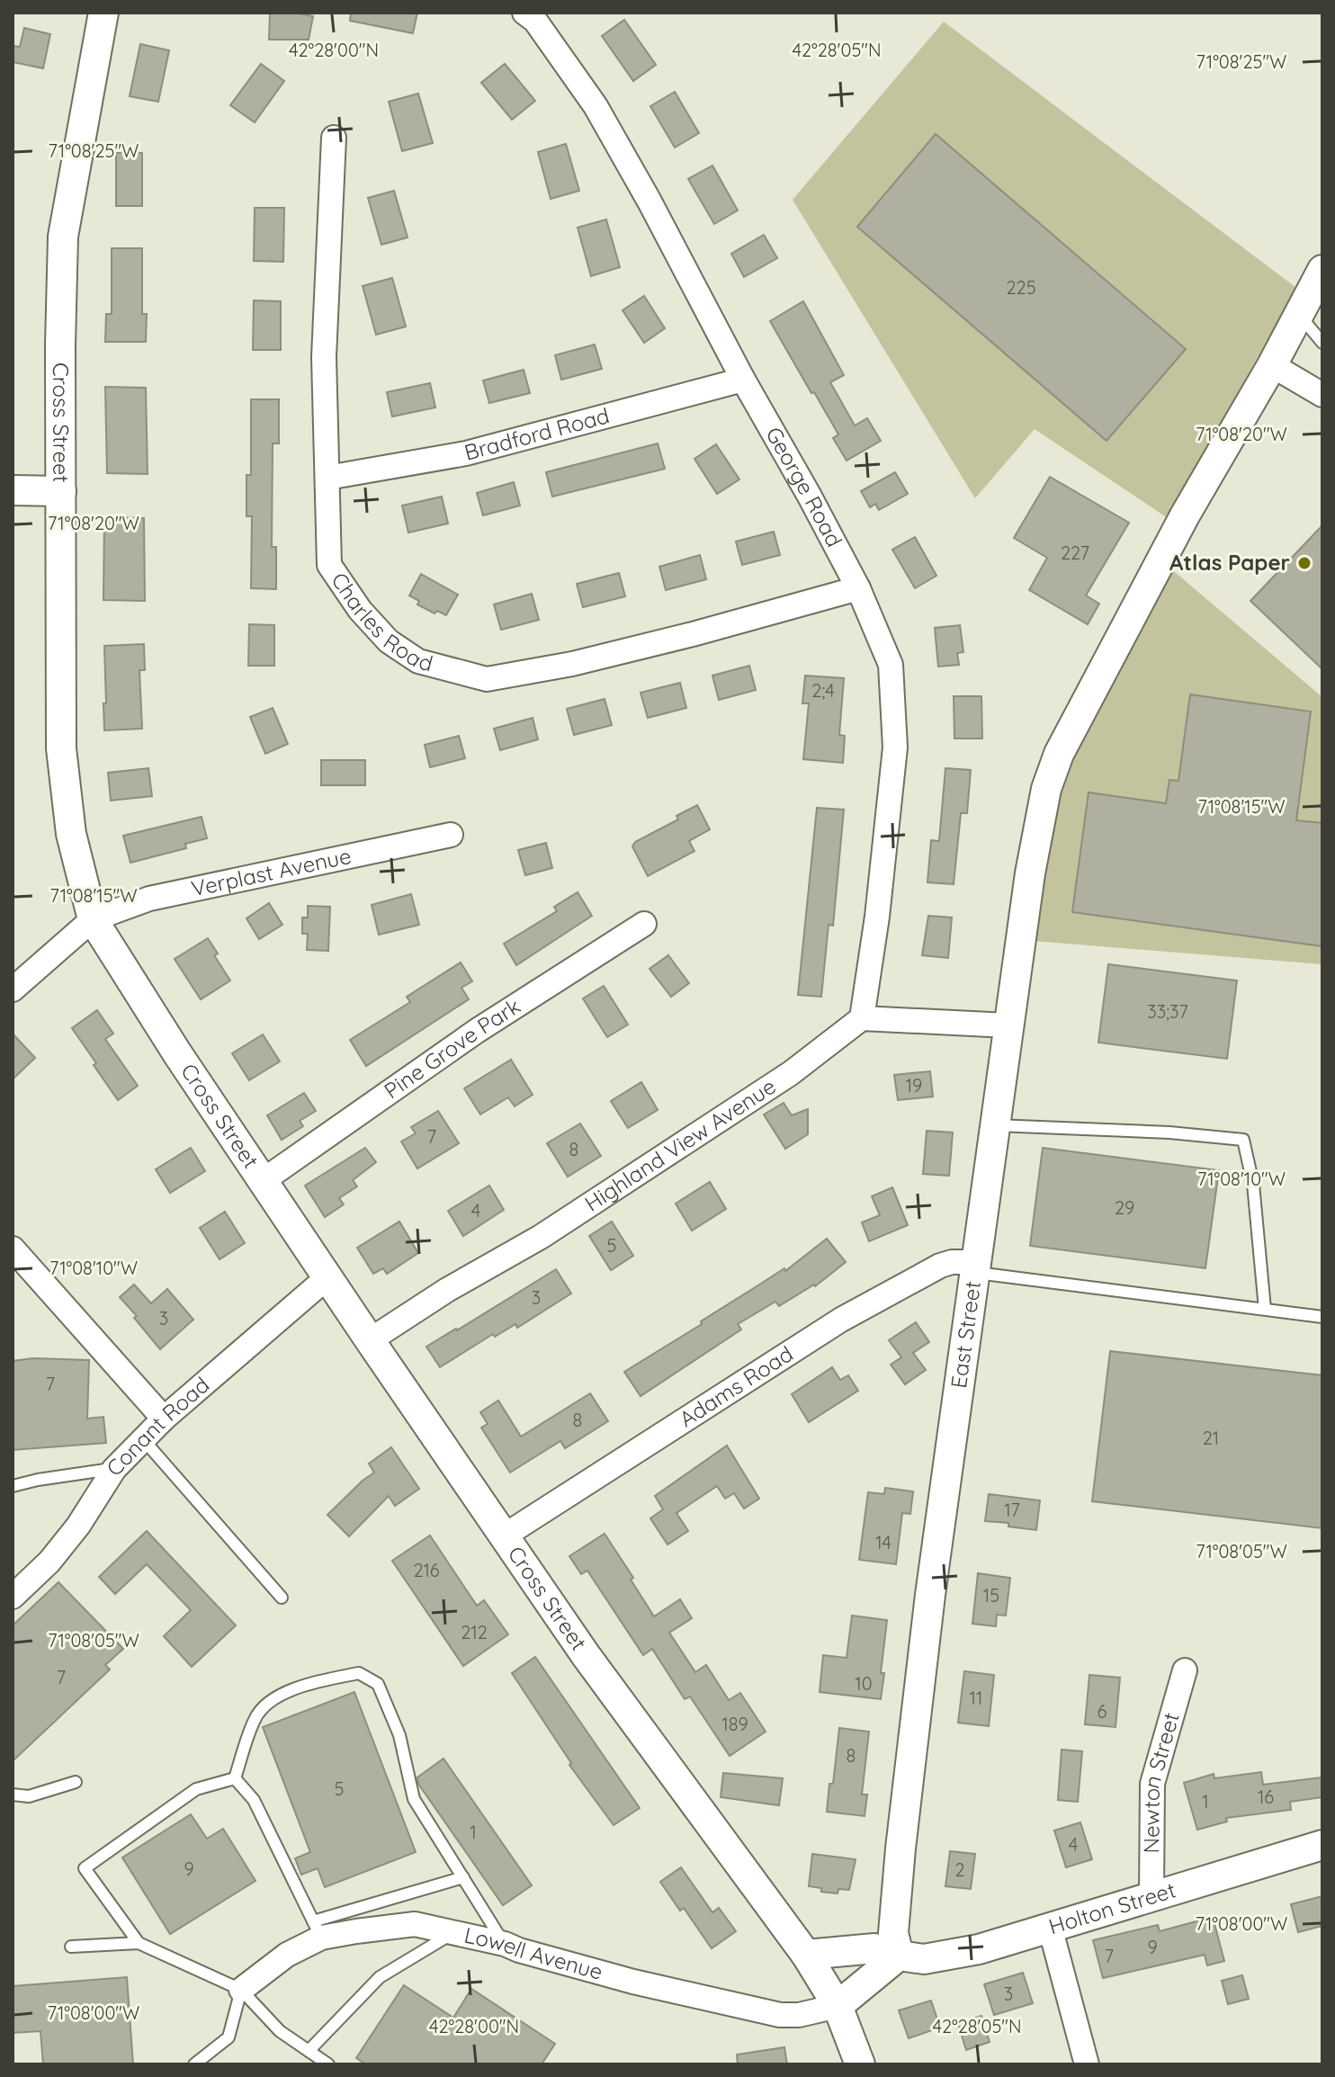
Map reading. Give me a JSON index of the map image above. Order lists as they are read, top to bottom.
{
  "streets": {
    "street": [
      "Cross Street",
      "Bradford Road",
      "George Road",
      "Charles Road",
      "Verplast Avenue",
      "Pine Grove Park",
      "Highland View Avenue",
      "East Street",
      "Adams Road",
      "Conant Road",
      "Newton Street",
      "Holton Street",
      "Lowell Avenue"
    ]
  },
  "crossings": [
    ["Cross Street", "Verplast Avenue"],
    ["Cross Street", "Pine Grove Park"],
    ["Cross Street", "Highland View Avenue"],
    ["Cross Street", "Adams Road"],
    ["Cross Street", "Conant Road"],
    ["Cross Street", "Holton Street"],
    ["Cross Street", "Lowell Avenue"],
    ["Bradford Road", "George Road"],
    ["Bradford Road", "Charles Road"],
    ["George Road", "Charles Road"],
    ["George Road", "Highland View Avenue"],
    ["East Street", "Adams Road"],
    ["East Street", "Holton Street"],
    ["Newton Street", "Holton Street"]
  ],
  "places": ["Atlas Paper"],
  "house_numbers": [
    "225",
    "227",
    "2;4",
    "33;37",
    "19",
    "7",
    "8",
    "29",
    "4",
    "5",
    "3",
    "3",
    "7",
    "8",
    "21",
    "17",
    "14",
    "216",
    "15",
    "212",
    "7",
    "10",
    "11",
    "6",
    "189",
    "8",
    "5",
    "16",
    "1",
    "1",
    "4",
    "9",
    "2",
    "9",
    "7",
    "3"
  ],
  "coordinates": [
    "42°28'00\"N",
    "42°28'05\"N",
    "71°08'25\"W",
    "71°08'20\"W",
    "71°08'15\"W",
    "71°08'10\"W",
    "71°08'05\"W",
    "71°08'00\"W"
  ]
}
